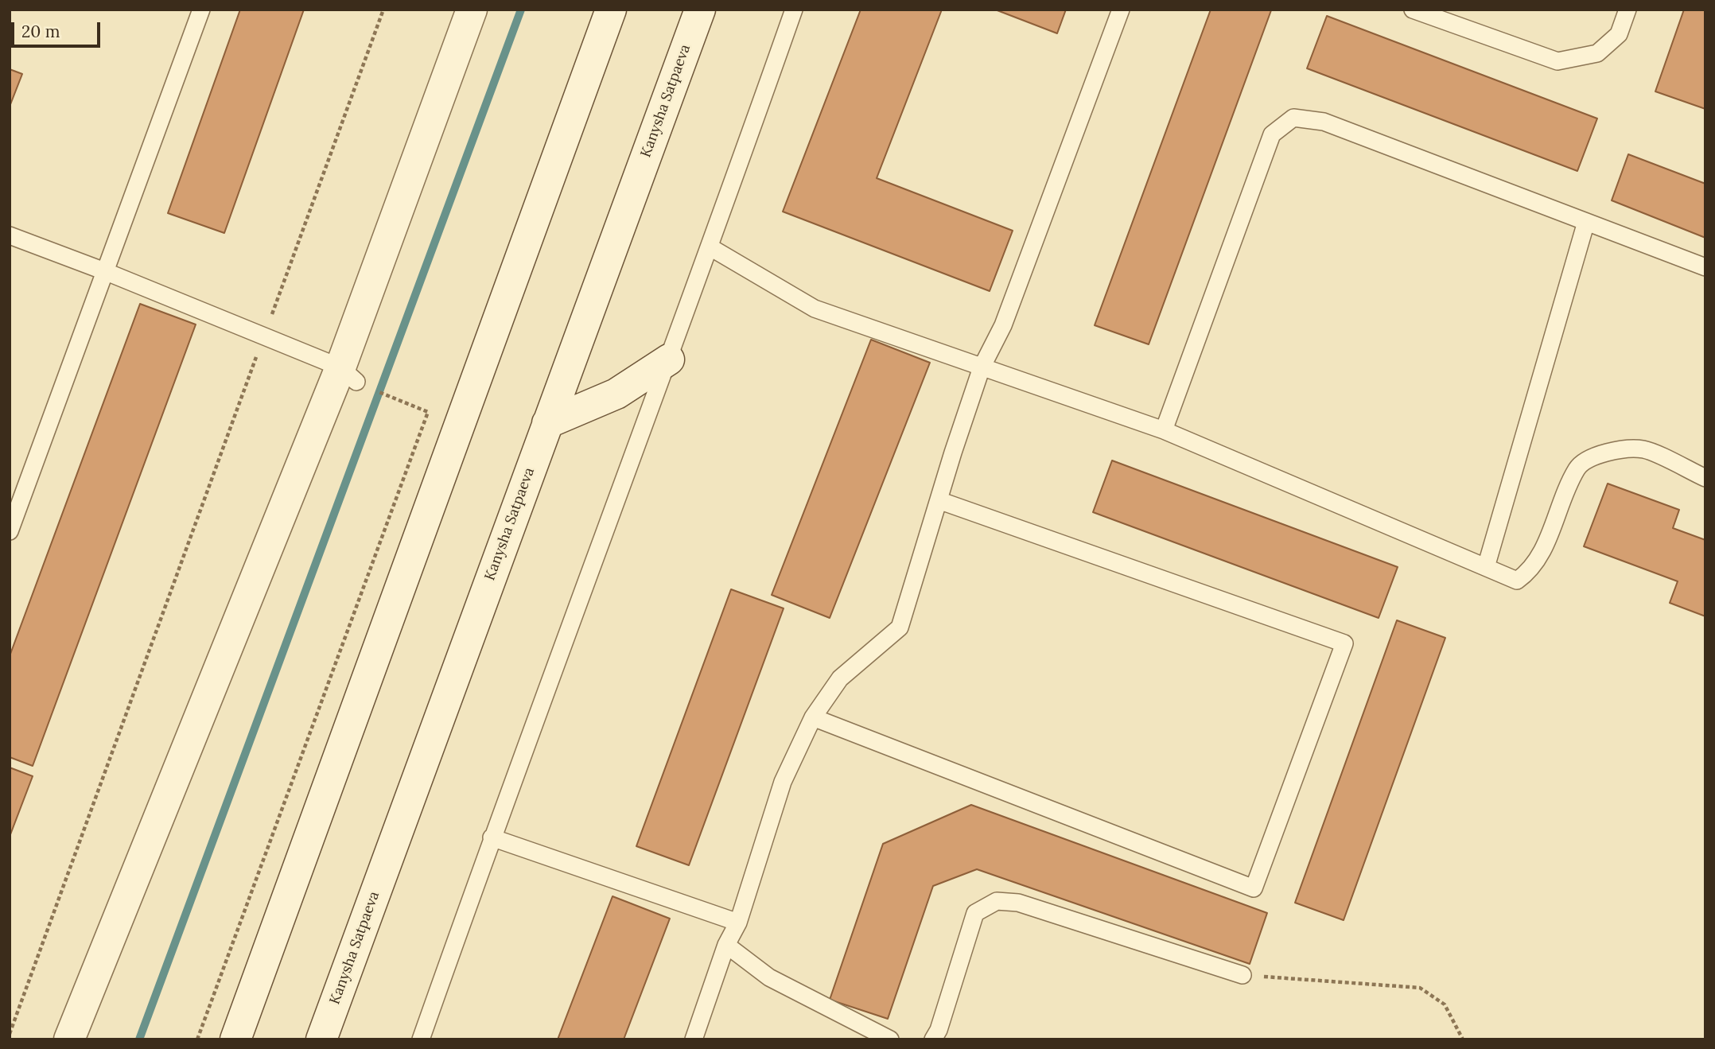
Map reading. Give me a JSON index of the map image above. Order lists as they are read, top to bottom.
{
  "streets": {
    "main road": ["Kanysha Satpaeva"]
  },
  "scale_bar": "20 m"
}
